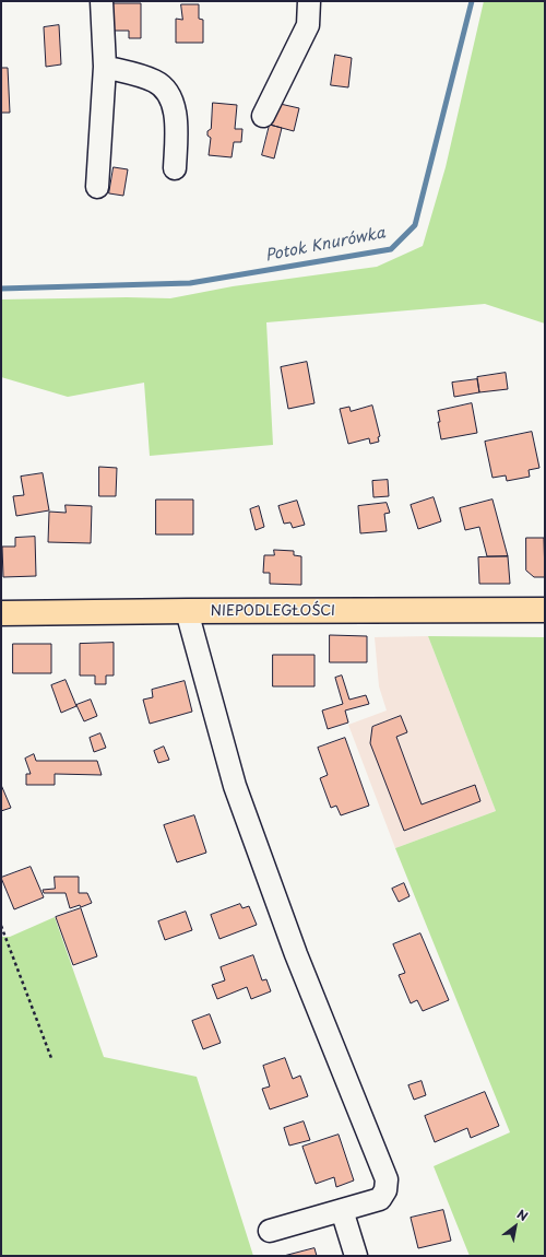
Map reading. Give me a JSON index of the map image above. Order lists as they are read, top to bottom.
{
  "streets": {
    "main road": ["NIEPODLEGŁOŚCI"]
  },
  "water": ["Potok Knurówka"],
  "north": "top right"
}
